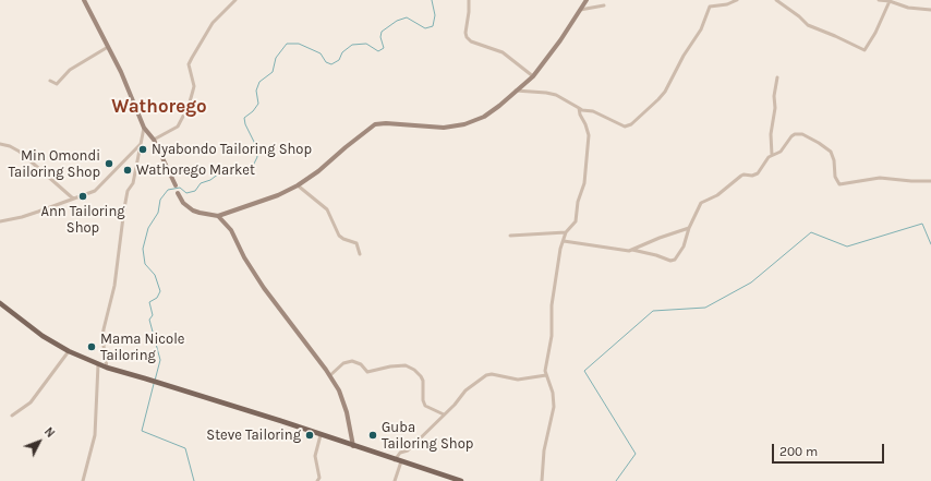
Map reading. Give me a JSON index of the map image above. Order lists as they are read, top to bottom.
{
  "districts": ["Wathorego"],
  "places": [
    "Nyabondo Tailoring Shop",
    "Min Omondi Tailoring Shop",
    "Wathorego Market",
    "Ann Tailoring Shop",
    "Mama Nicole Tailoring",
    "Steve Tailoring",
    "Guba Tailoring Shop"
  ],
  "scale_bar": "200 m",
  "north": "top right"
}
